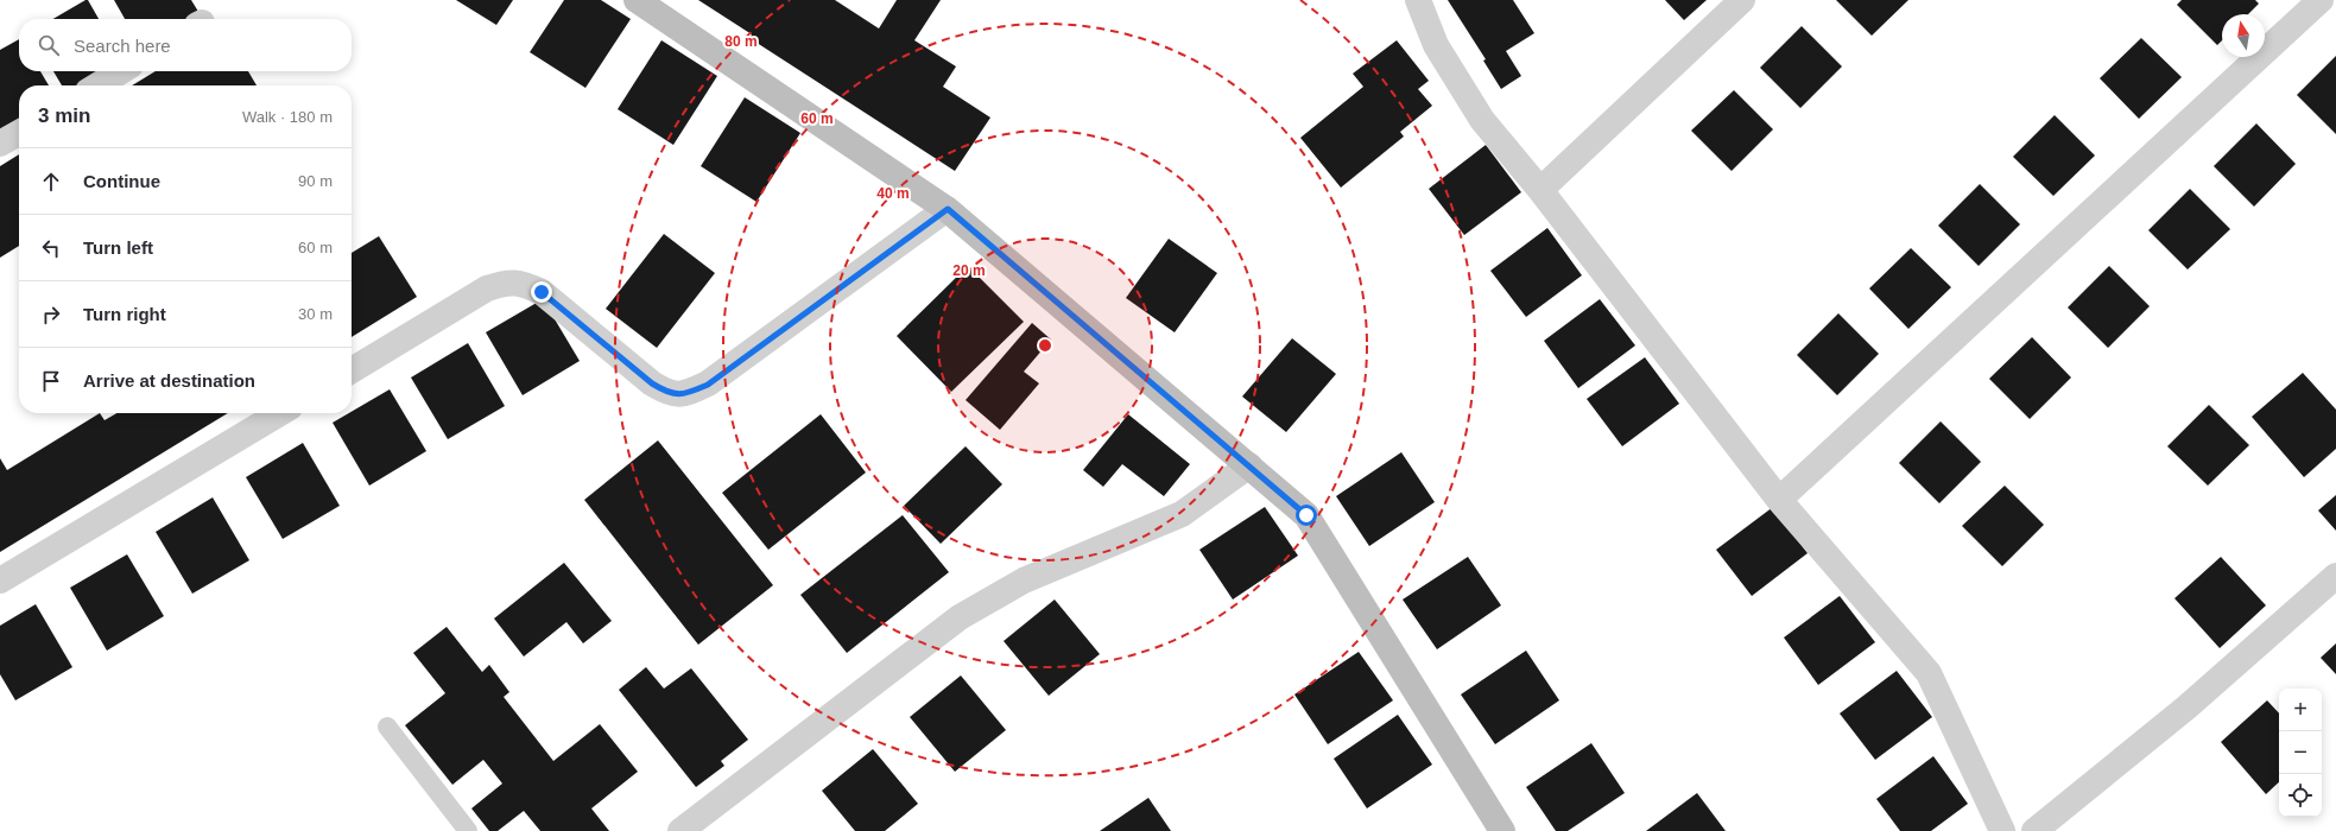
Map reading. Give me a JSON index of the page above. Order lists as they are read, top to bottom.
{
  "north": "top",
  "page": {
    "search": "Search here",
    "heading": ["3 min", "Walk · 180 m"],
    "list": [
      ["Continue", "90 m"],
      ["Turn left", "60 m"],
      ["Turn right", "30 m"],
      "Arrive at destination"
    ],
    "map_buttons": ["+", "−"]
  },
  "rings": [
    "80 m",
    "60 m",
    "40 m",
    "20 m"
  ]
}
